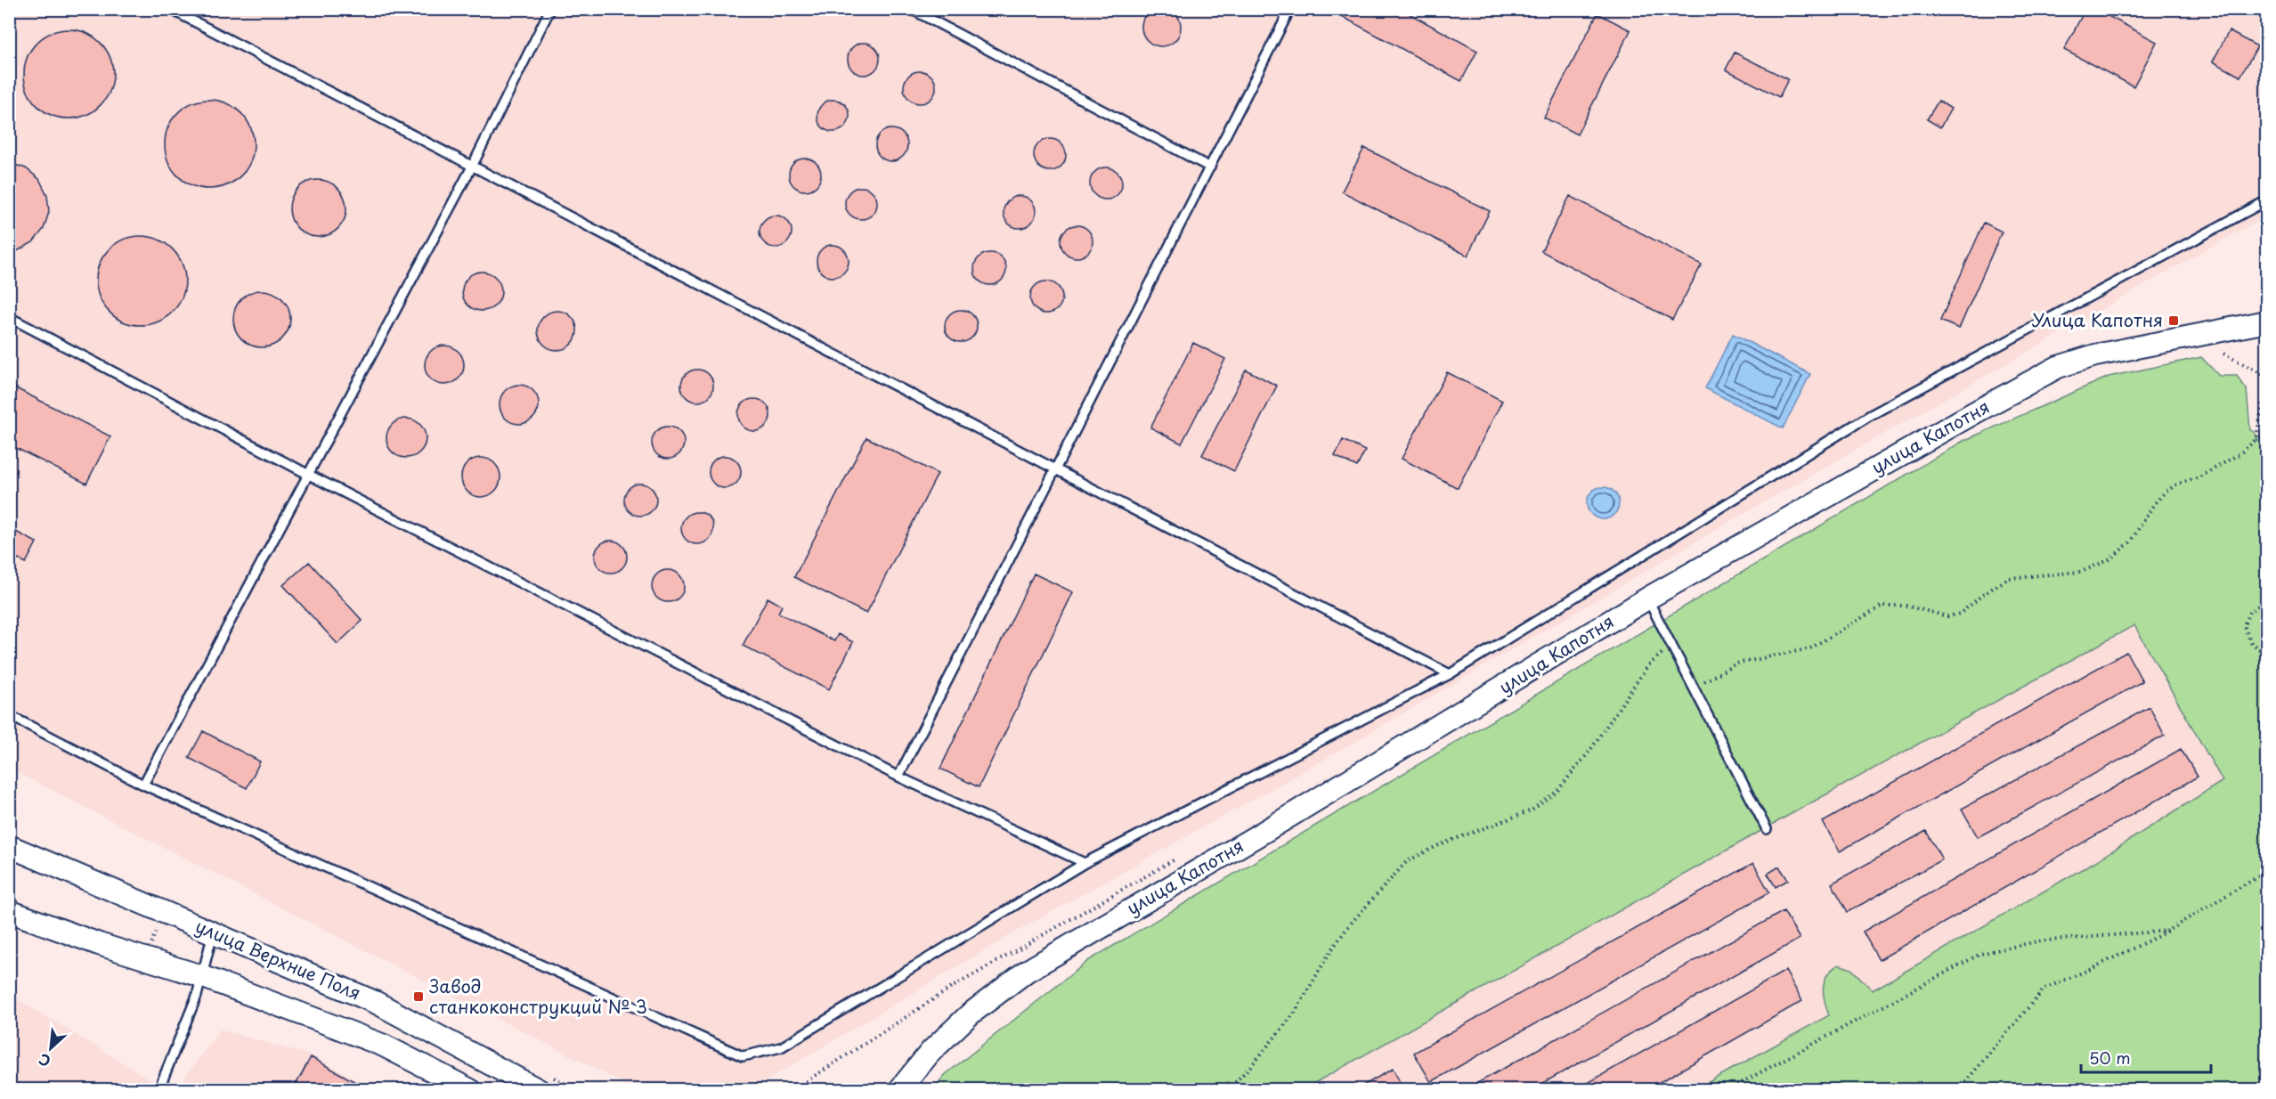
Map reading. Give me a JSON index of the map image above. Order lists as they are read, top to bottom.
{
  "streets": {
    "main road": ["улица Капотня", "улица Верхние Поля"]
  },
  "places": {
    "transit": ["Улица Капотня", "Завод станкоконструкций № 3"]
  },
  "scale_bar": "50 m",
  "north": "bottom left"
}
